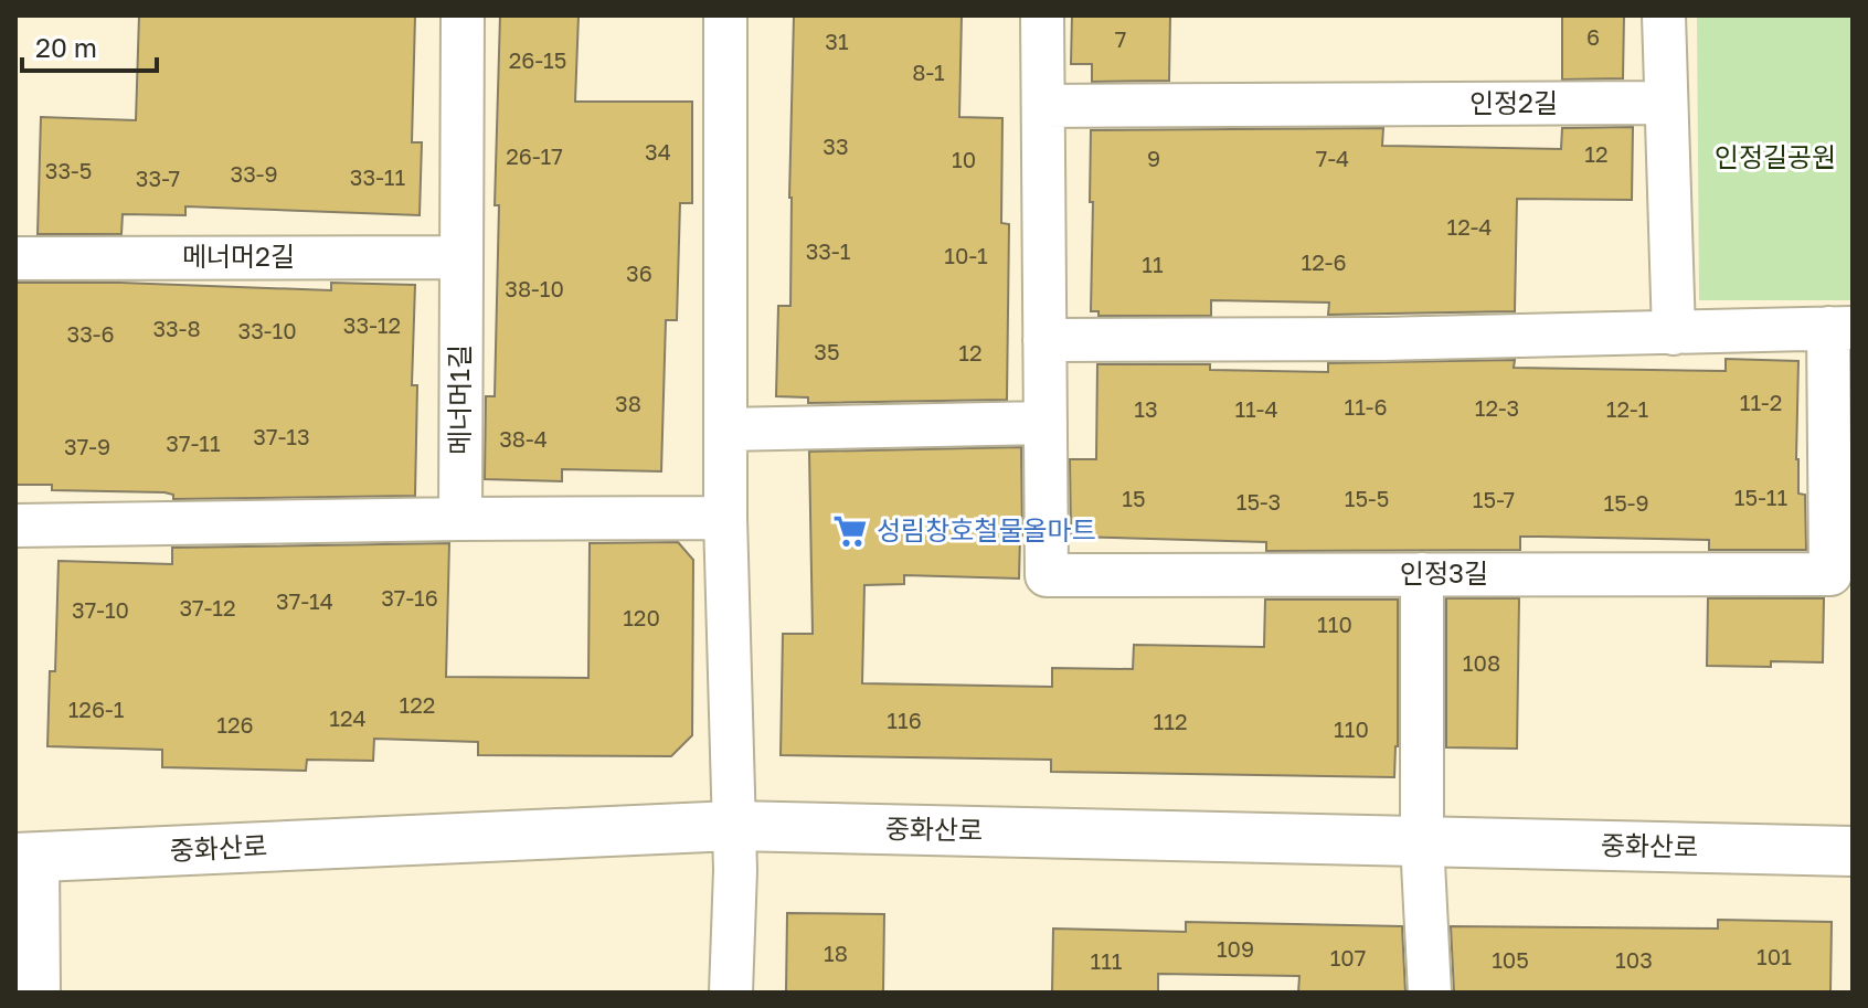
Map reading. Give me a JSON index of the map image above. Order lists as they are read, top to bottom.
{
  "streets": {
    "street": [
      "인정2길",
      "메너머2길",
      "메너머1길",
      "인정3길",
      "중화산로"
    ]
  },
  "crossings": [
    ["인정2길", "인정3길"],
    ["메너머2길", "메너머1길"]
  ],
  "parks": ["인정길공원"],
  "places": {
    "supermarket": ["성림창호철물올마트"]
  },
  "house_numbers": [
    "6",
    "7",
    "31",
    "26-15",
    "8-1",
    "33",
    "34",
    "12",
    "26-17",
    "9",
    "7-4",
    "10",
    "33-5",
    "33-9",
    "33-11",
    "33-7",
    "12-4",
    "33-1",
    "10-1",
    "12-6",
    "11",
    "36",
    "38-10",
    "33-12",
    "33-8",
    "33-10",
    "33-6",
    "35",
    "12",
    "11-2",
    "38",
    "11-6",
    "12-3",
    "13",
    "11-4",
    "12-1",
    "37-13",
    "38-4",
    "37-11",
    "37-9",
    "15-11",
    "15",
    "15-5",
    "15-7",
    "15-3",
    "15-9",
    "37-16",
    "37-14",
    "37-12",
    "37-10",
    "120",
    "110",
    "108",
    "122",
    "126-1",
    "124",
    "116",
    "112",
    "126",
    "110",
    "109",
    "18",
    "101",
    "107",
    "105",
    "103",
    "111"
  ],
  "scale_bar": "20 m"
}
